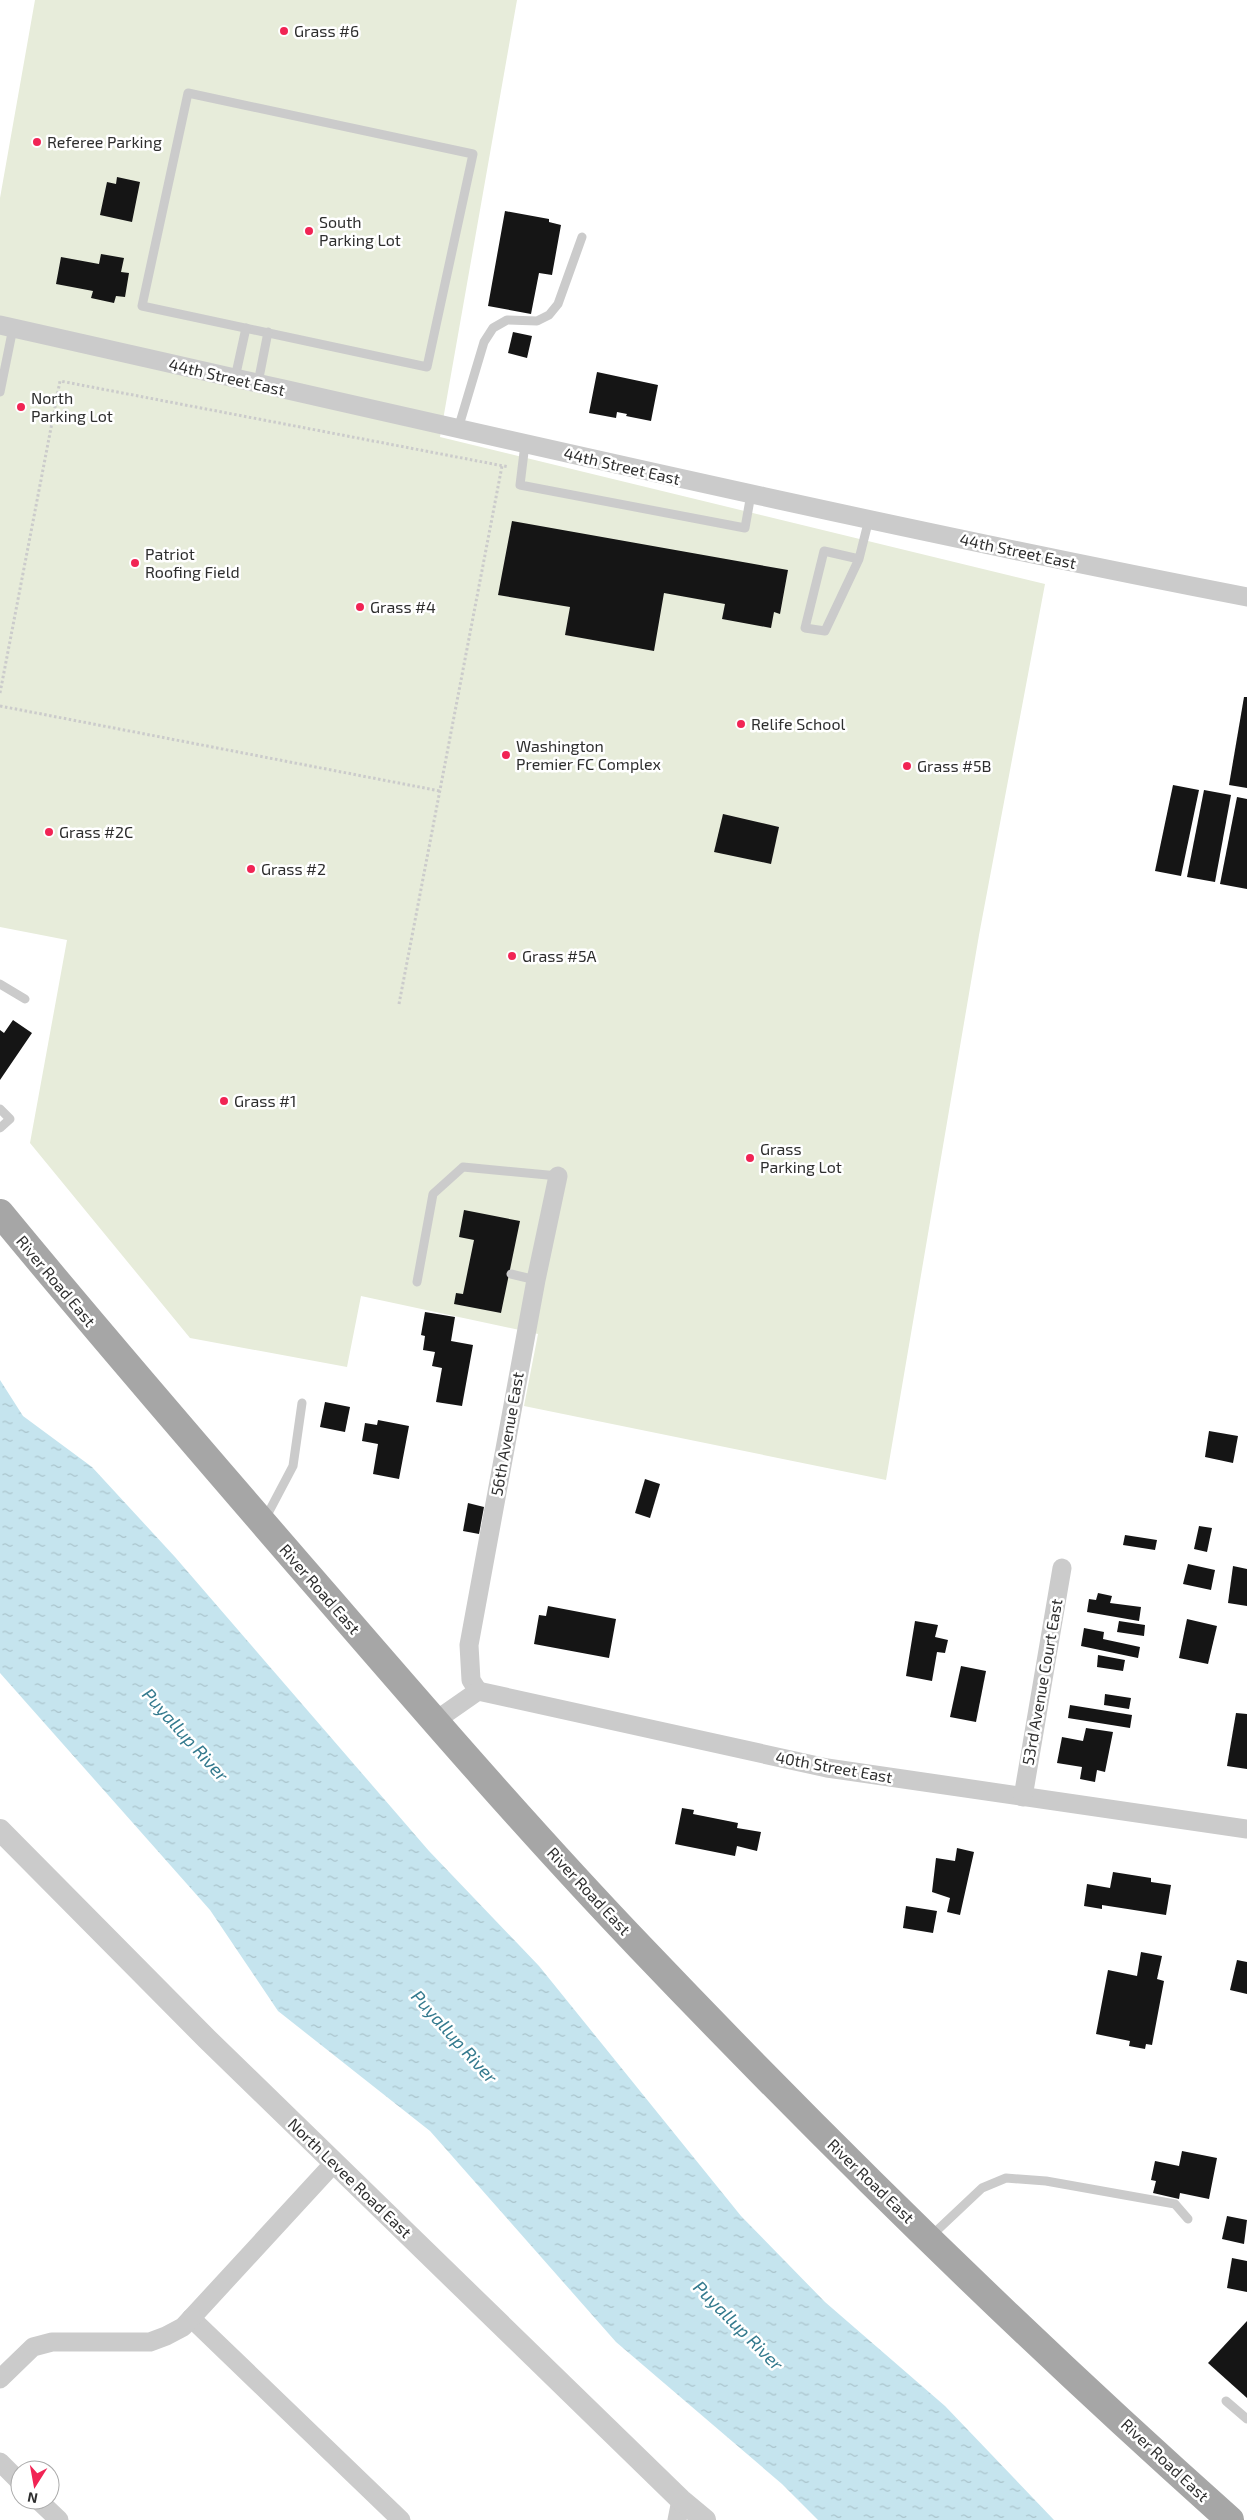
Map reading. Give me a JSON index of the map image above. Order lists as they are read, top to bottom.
{
  "streets": {
    "main road": ["River Road East"],
    "street": [
      "44th Street East",
      "56th Avenue East",
      "53rd Avenue Court East",
      "40th Street East",
      "North Levee Road East"
    ]
  },
  "crossings": [
    ["56th Avenue East", "40th Street East"],
    ["53rd Avenue Court East", "40th Street East"]
  ],
  "water": ["Puyallup River"],
  "places": [
    "Grass #6",
    "Referee Parking",
    "South Parking Lot",
    "North Parking Lot",
    "Patriot Roofing Field",
    "Grass #4",
    "Relife School",
    "Washington Premier FC Complex",
    "Grass #5B",
    "Grass #2C",
    "Grass #2",
    "Grass #5A",
    "Grass #1",
    "Grass Parking Lot"
  ],
  "north": "bottom"
}
